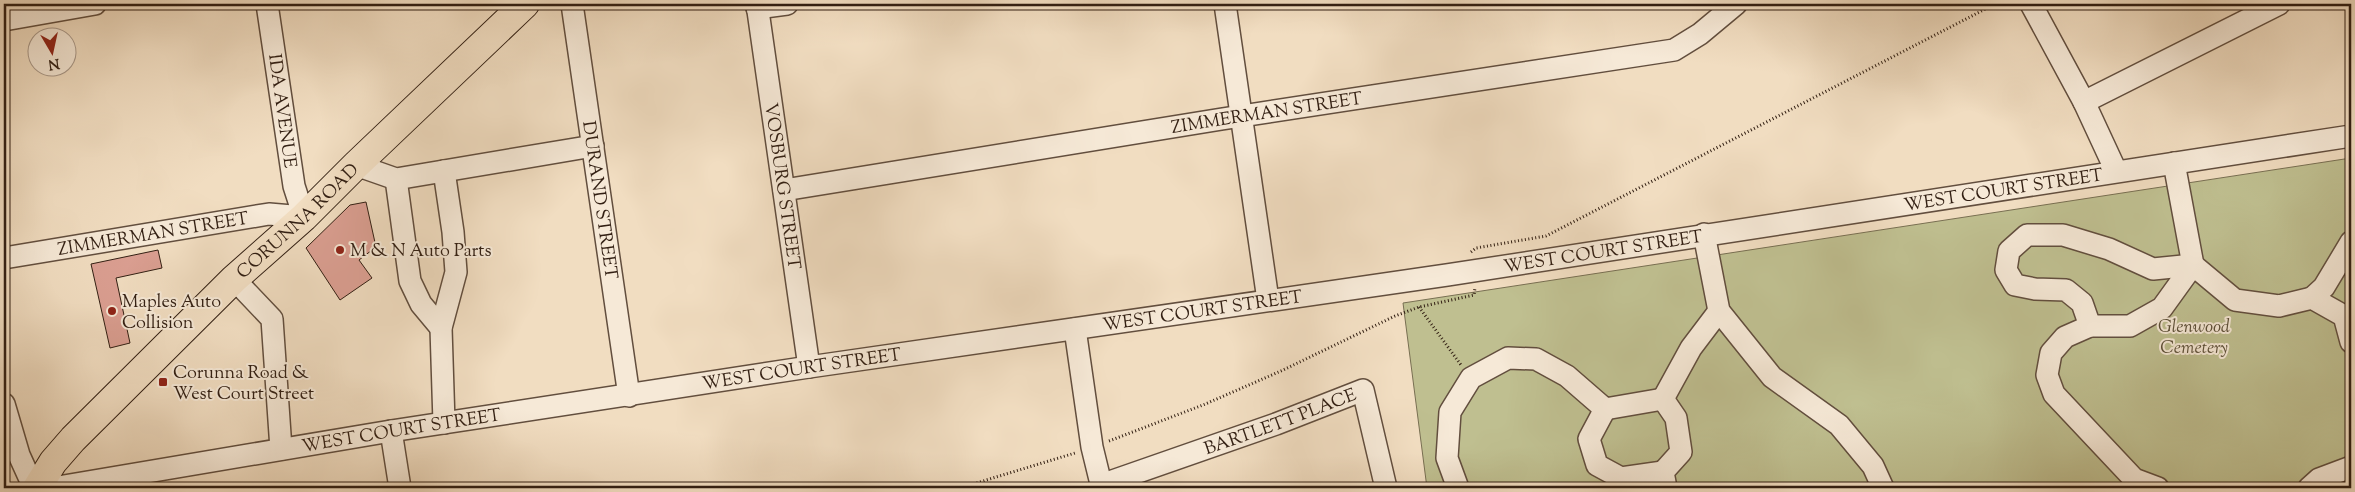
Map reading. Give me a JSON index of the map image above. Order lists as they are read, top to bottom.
{
  "streets": {
    "main road": ["CORUNNA ROAD"],
    "street": [
      "IDA AVENUE",
      "ZIMMERMAN STREET",
      "VOSBURG STREET",
      "WEST COURT STREET",
      "DURAND STREET",
      "BARTLETT PLACE"
    ]
  },
  "crossings": [
    ["IDA AVENUE", "ZIMMERMAN STREET"],
    ["IDA AVENUE", "CORUNNA ROAD"],
    ["ZIMMERMAN STREET", "VOSBURG STREET"],
    ["ZIMMERMAN STREET", "CORUNNA ROAD"],
    ["VOSBURG STREET", "WEST COURT STREET"],
    ["WEST COURT STREET", "DURAND STREET"]
  ],
  "parks": ["Glenwood Cemetery"],
  "places": {
    "other": ["M & N Auto Parts", "Maples Auto Collision"],
    "transit": ["Corunna Road & West Court Street"]
  },
  "north": "bottom"
}
